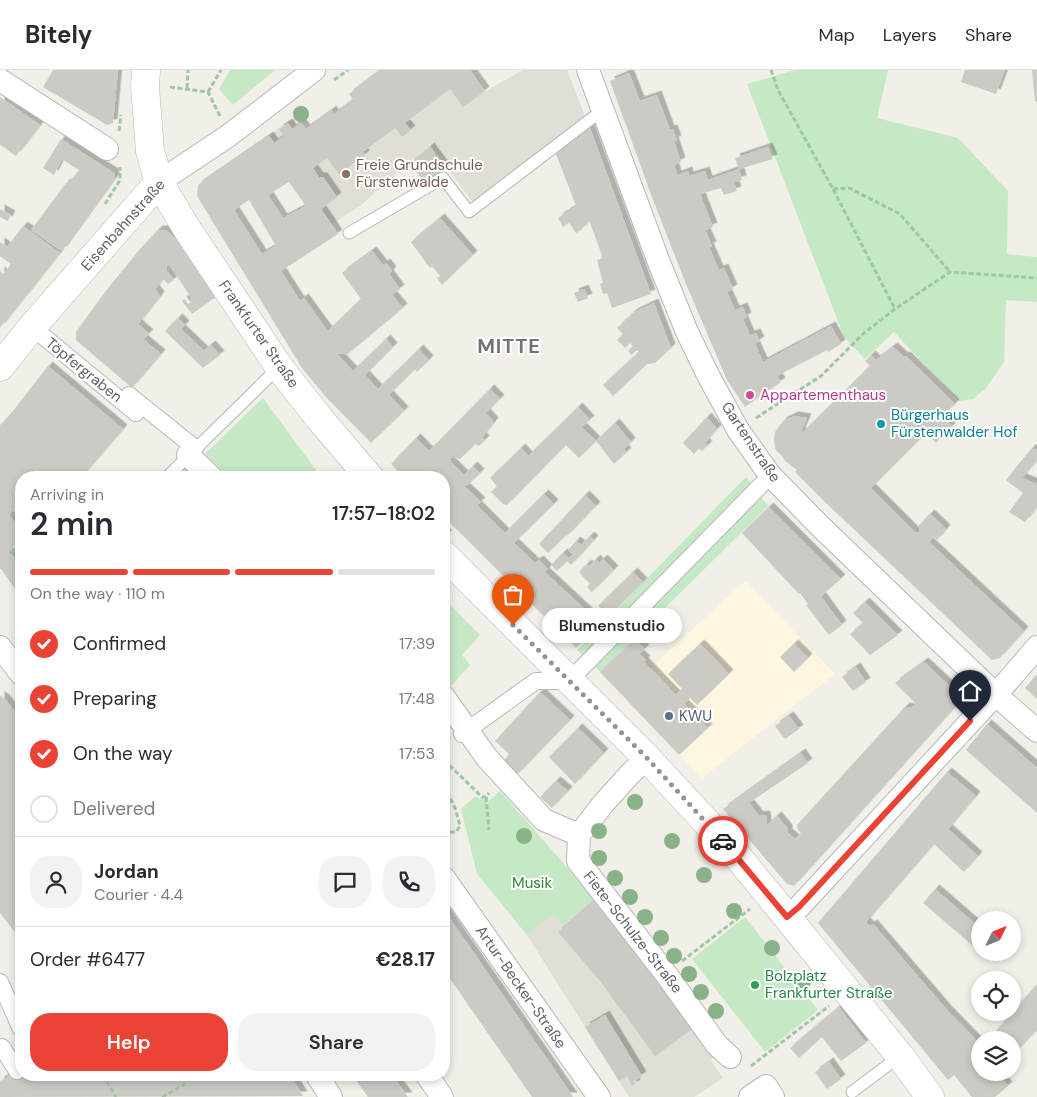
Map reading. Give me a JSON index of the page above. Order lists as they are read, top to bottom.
{
  "streets": {
    "street": [
      "Eisenbahnstraße",
      "Frankfurter Straße",
      "Töpfergraben",
      "Gartenstraße",
      "Fiete-Schulze-Straße",
      "Artur-Becker-Straße"
    ]
  },
  "crossings": [
    ["Eisenbahnstraße", "Frankfurter Straße"],
    ["Eisenbahnstraße", "Töpfergraben"]
  ],
  "districts": ["MITTE"],
  "parks": ["Musik"],
  "places": [
    "Freie Grundschule Fürstenwalde",
    "Appartementhaus",
    "Bürgerhaus Fürstenwalder Hof",
    "Blumenstudio",
    "KWU",
    "Bolzplatz Frankfurter Straße"
  ],
  "north": "top right",
  "page": {
    "header": "Bitely",
    "nav": ["Map", "Layers", "Share"],
    "heading": ["2 min", "Arriving in", "17:57–18:02"],
    "panel": [
      "Jordan",
      "Courier · 4.4",
      "Order #6477",
      "€28.17"
    ],
    "bar": "On the way · 110 m",
    "bubble": "Blumenstudio",
    "list": [
      ["Confirmed", "17:39"],
      ["Preparing", "17:48"],
      ["On the way", "17:53"],
      "Delivered"
    ],
    "buttons": ["Help", "Share"]
  }
}
